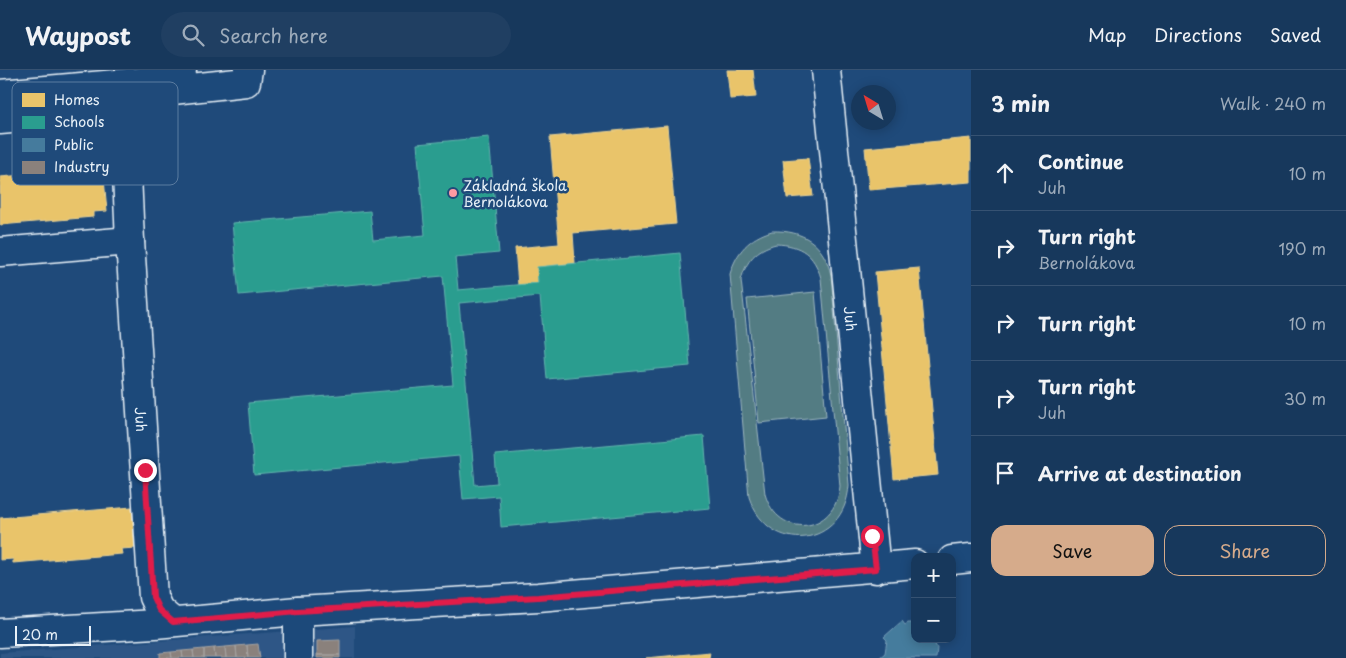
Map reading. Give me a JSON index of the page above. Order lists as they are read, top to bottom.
{
  "streets": {
    "street": ["Juh"]
  },
  "places": ["Základná škola Bernolákova"],
  "legend": [
    "Homes",
    "Schools",
    "Public",
    "Industry"
  ],
  "scale_bar": "20 m",
  "north": "top left",
  "page": {
    "header": "Waypost",
    "search": "Search here",
    "nav": ["Map", "Directions", "Saved"],
    "heading": ["3 min", "Walk · 240 m"],
    "list": [
      ["Continue", "Juh", "10 m"],
      ["Turn right", "Bernolákova", "190 m"],
      ["Turn right", "10 m"],
      ["Turn right", "Juh", "30 m"],
      "Arrive at destination"
    ],
    "buttons": ["Save", "Share"],
    "map_buttons": ["+", "−"],
    "scale": "20 m"
  }
}
